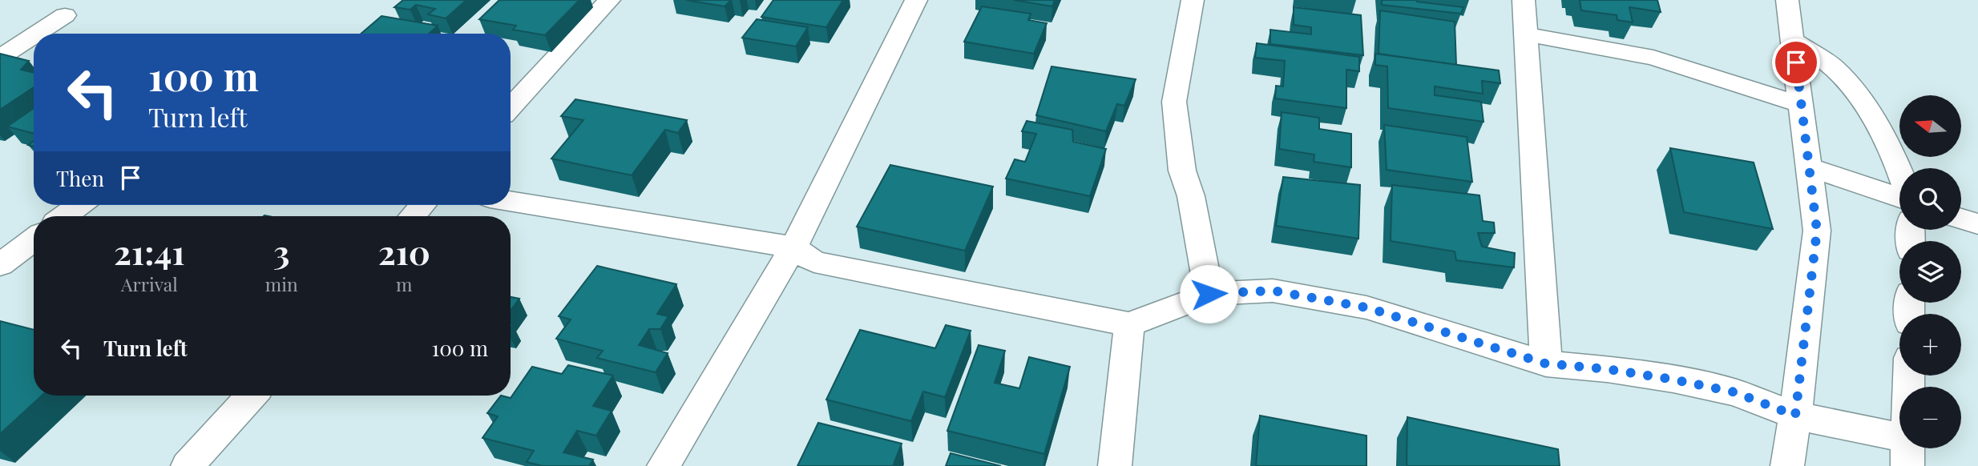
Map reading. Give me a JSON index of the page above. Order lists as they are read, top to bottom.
{
  "north": "left",
  "page": {
    "turn": ["100 m", "Turn left"],
    "map_buttons": ["+", "−"],
    "then": "Then",
    "eta": [
      "21:41",
      "Arrival",
      "3",
      "min",
      "210",
      "m"
    ],
    "list": [
      {
        "name": "Turn left",
        "value": "100 m"
      }
    ]
  }
}
